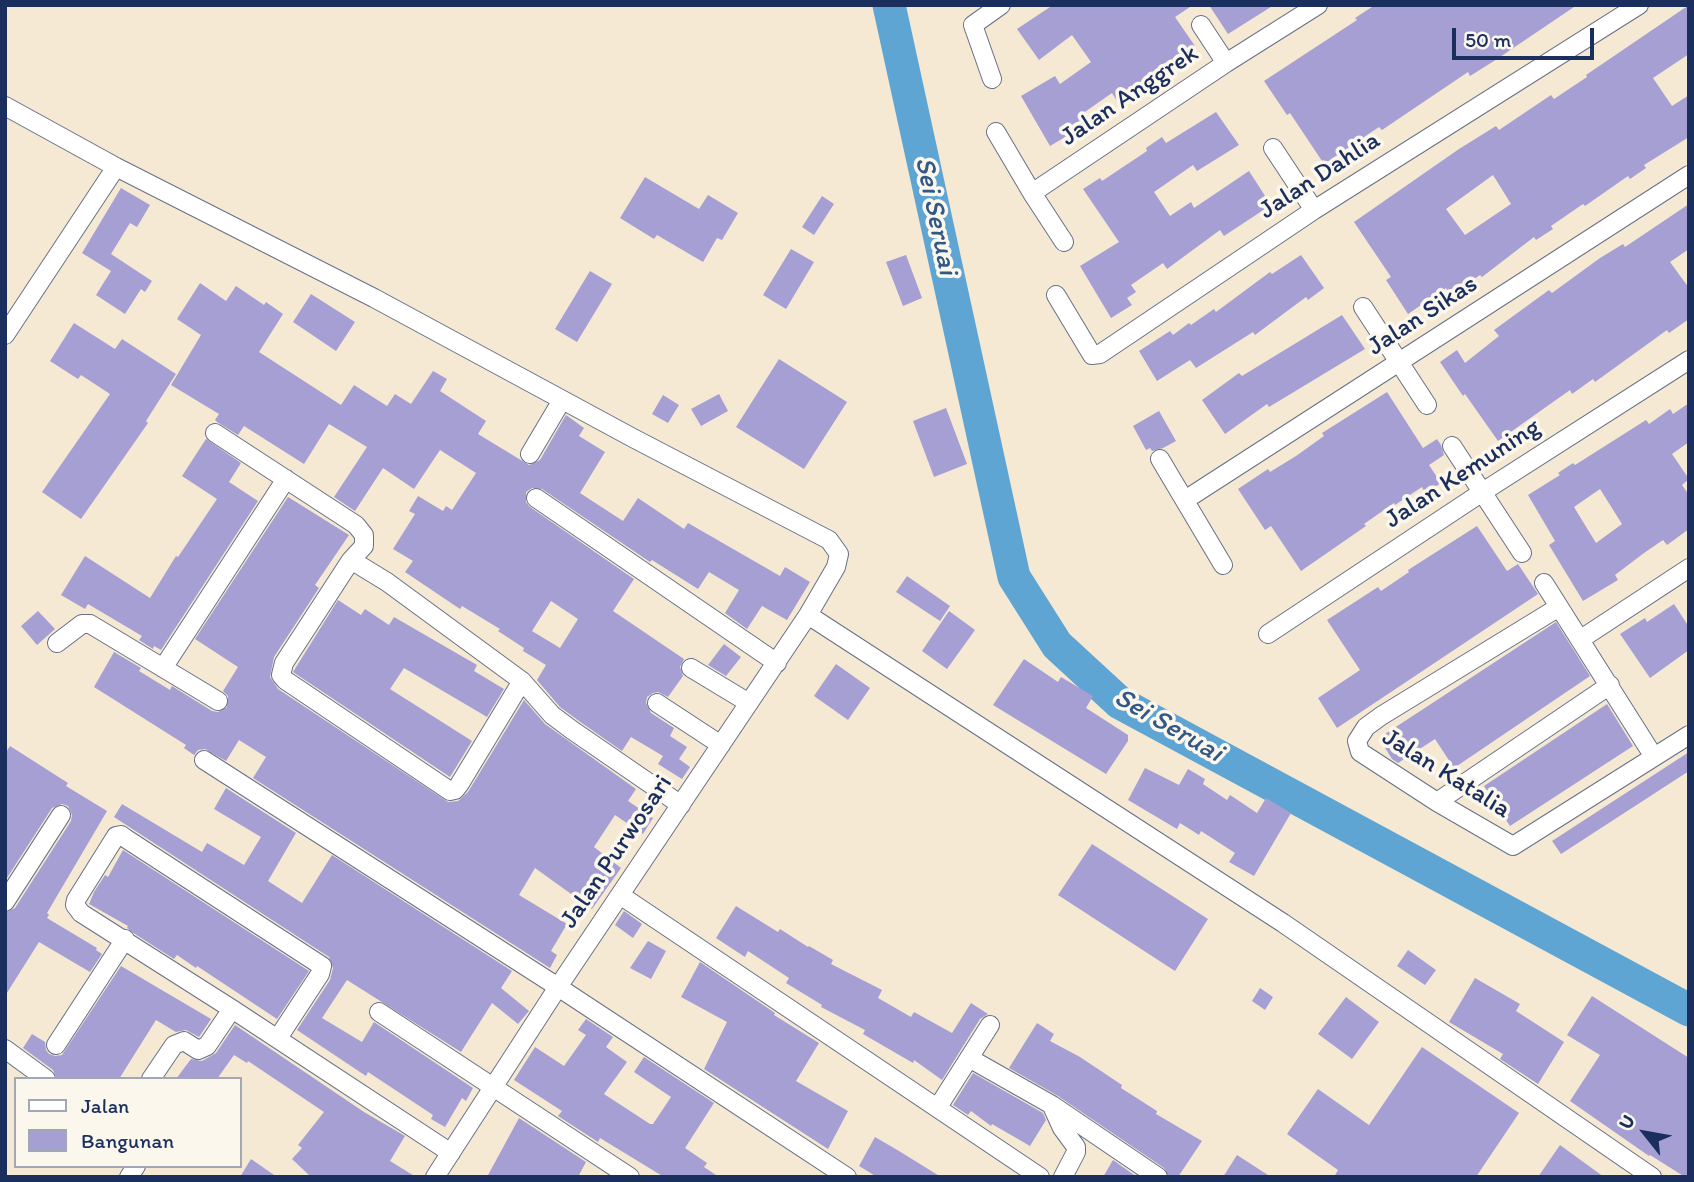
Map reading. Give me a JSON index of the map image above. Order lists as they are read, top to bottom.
{
  "streets": {
    "street": [
      "Jalan Anggrek",
      "Jalan Dahlia",
      "Jalan Sikas",
      "Jalan Kemuning",
      "Jalan Katalia",
      "Jalan Purwosari"
    ]
  },
  "water": ["Sei Seruai"],
  "legend": ["Jalan", "Bangunan"],
  "scale_bar": "50 m",
  "north": "top left"
}
